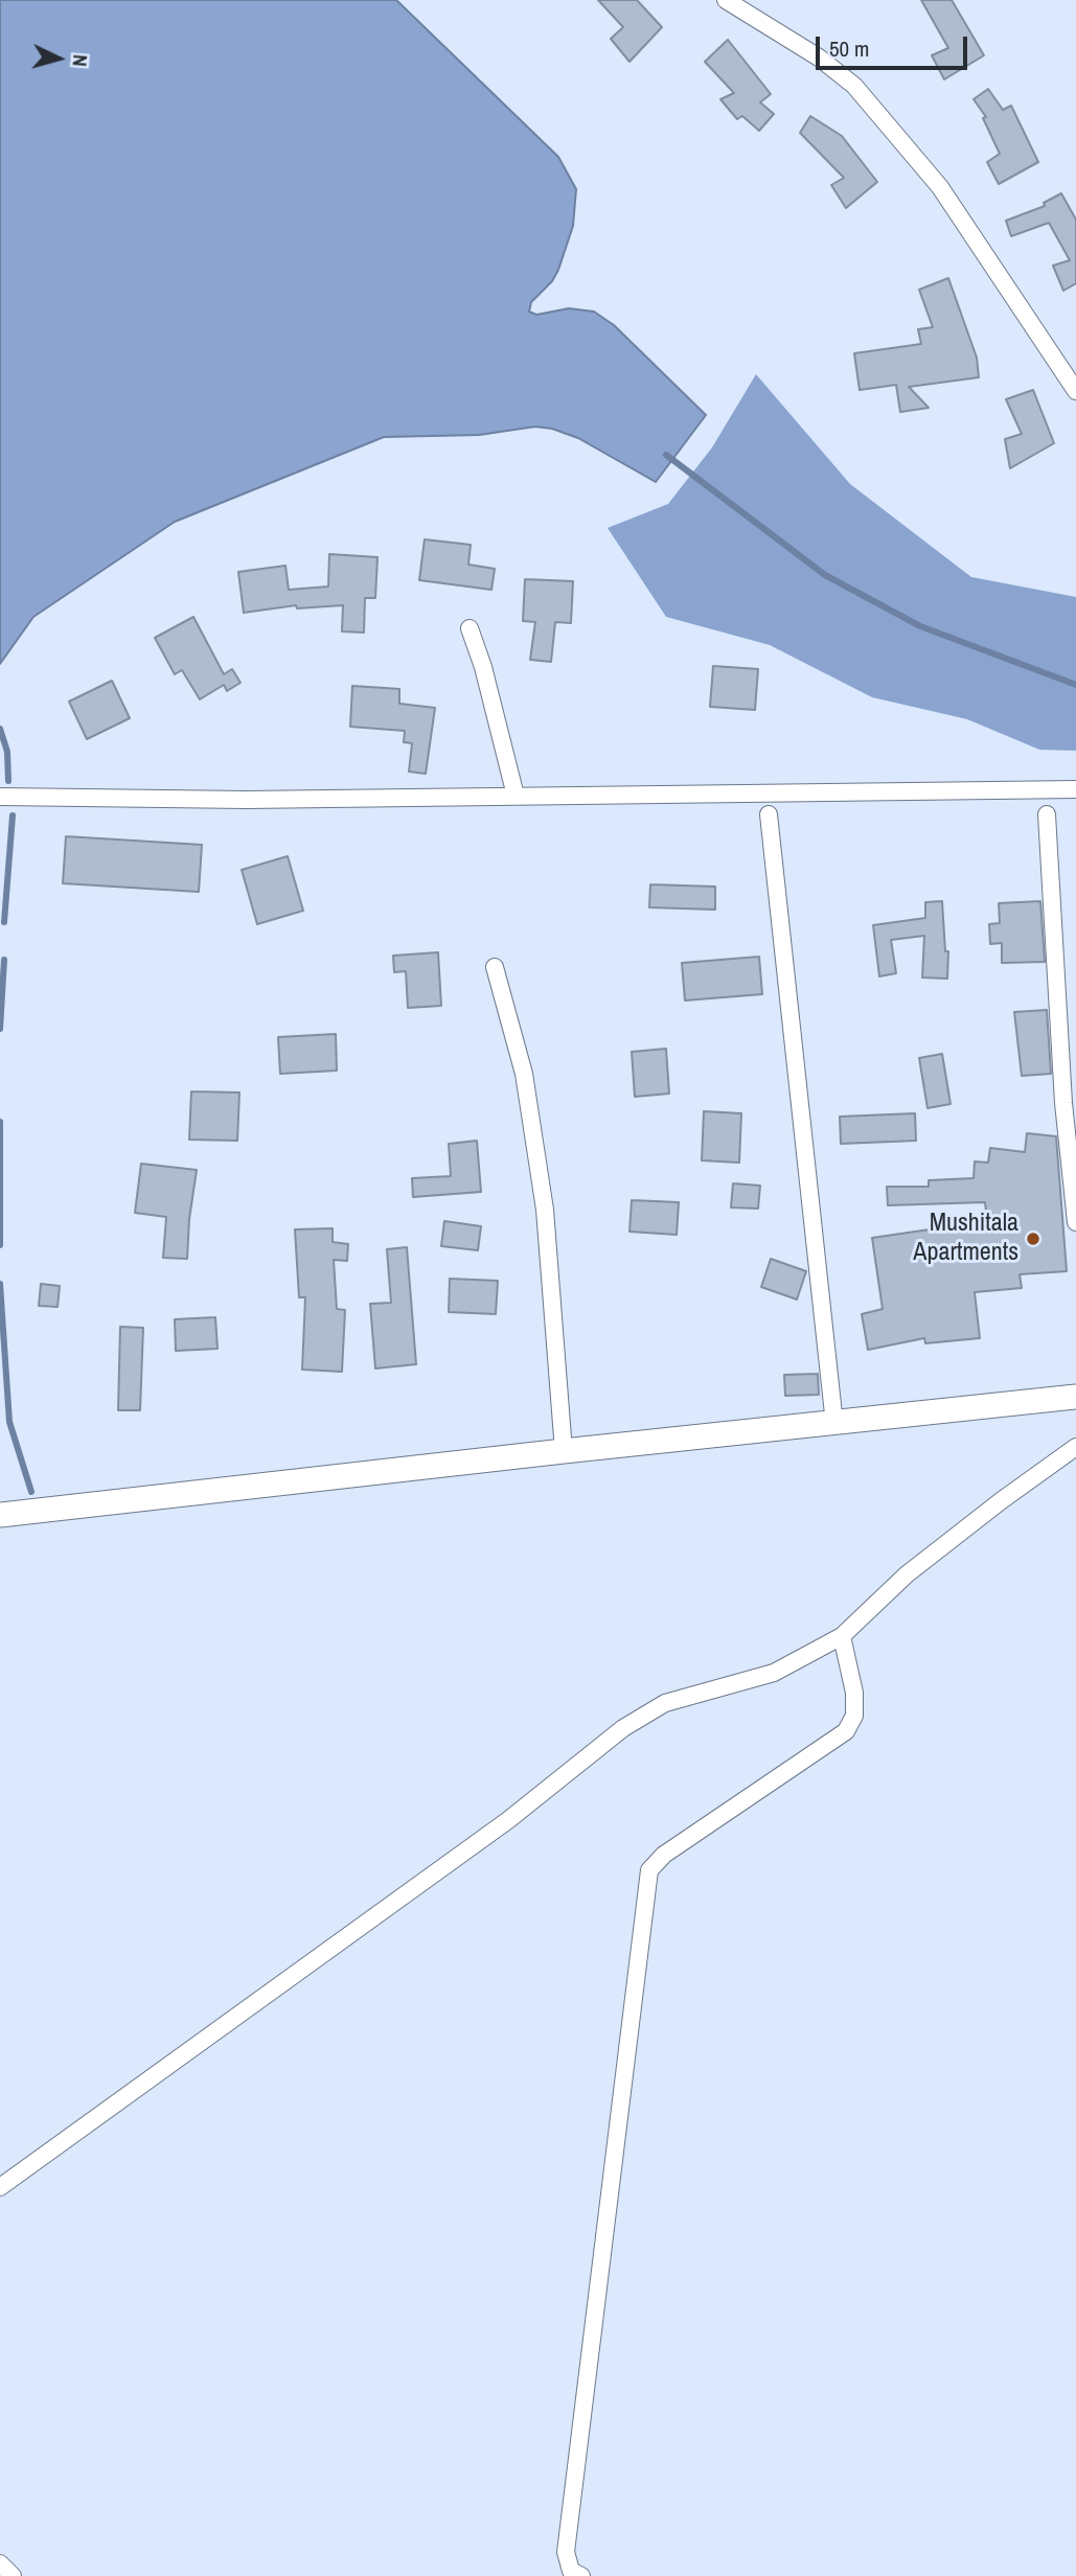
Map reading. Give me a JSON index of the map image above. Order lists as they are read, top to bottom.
{
  "places": ["Mushitala Apartments"],
  "scale_bar": "50 m",
  "north": "right"
}
